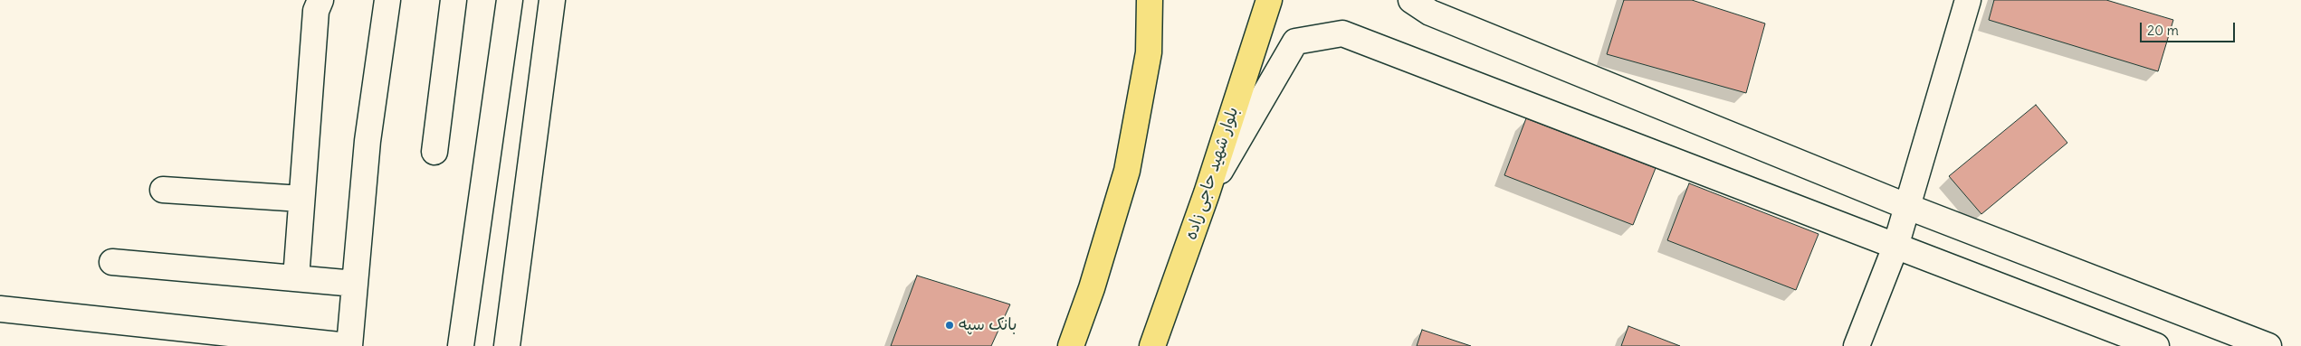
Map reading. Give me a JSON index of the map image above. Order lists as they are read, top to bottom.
{
  "streets": {
    "main road": ["بلوار شهید حاجی زاده"]
  },
  "places": ["بانک سپه"],
  "scale_bar": "20 m"
}
